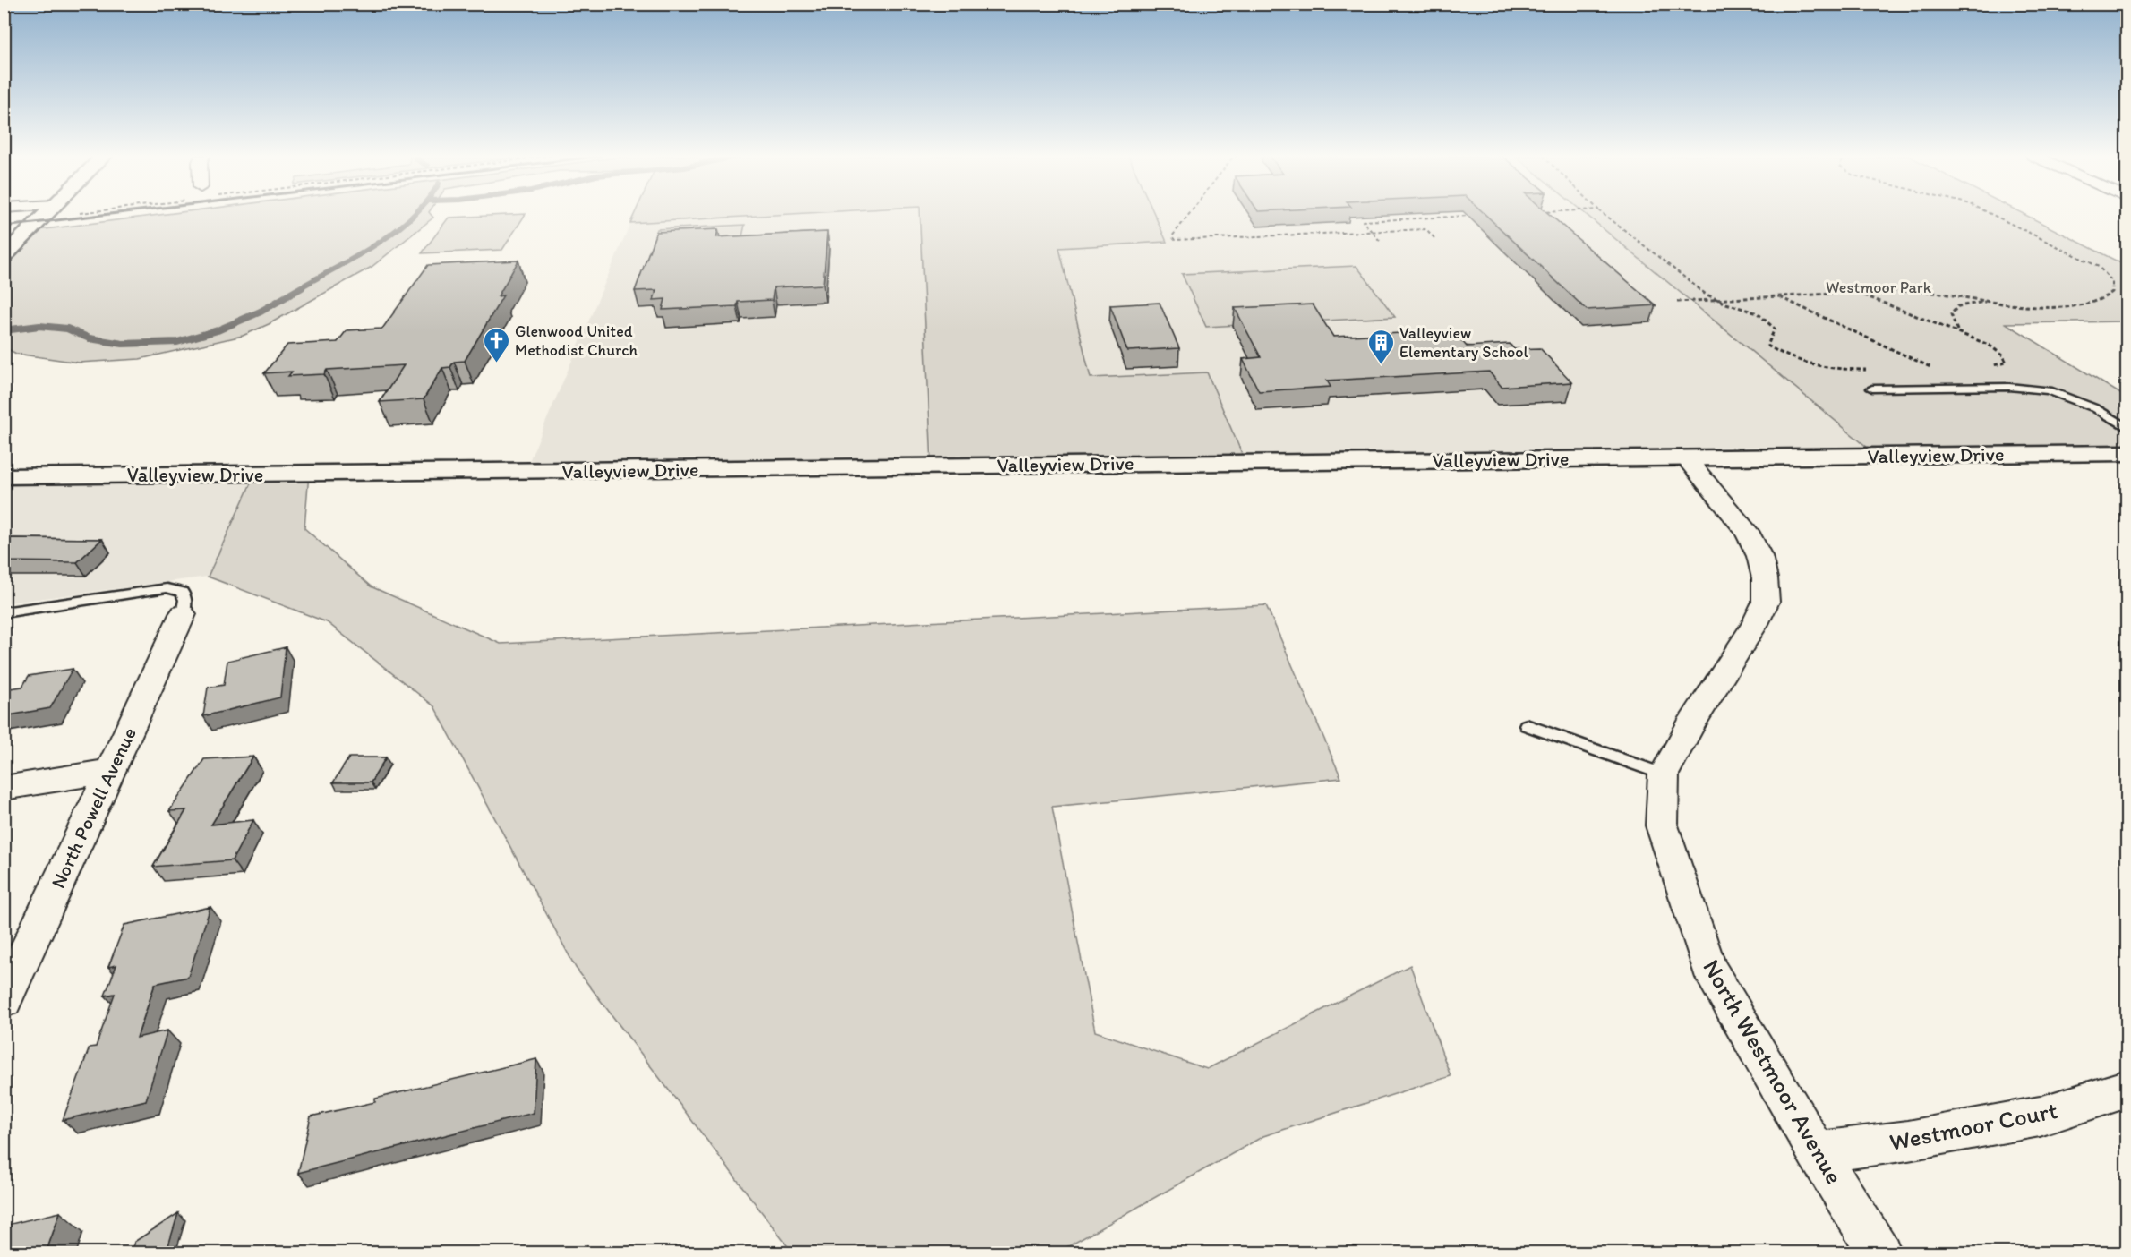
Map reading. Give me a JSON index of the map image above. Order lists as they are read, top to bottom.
{
  "streets": {
    "street": [
      "Valleyview Drive",
      "North Powell Avenue",
      "North Westmoor Avenue",
      "Westmoor Court"
    ]
  },
  "crossings": [
    ["Valleyview Drive", "North Westmoor Avenue"],
    ["North Westmoor Avenue", "Westmoor Court"]
  ],
  "parks": ["Westmoor Park"],
  "places": {
    "church": ["Glenwood United Methodist Church"],
    "building": ["Valleyview Elementary School"]
  }
}
